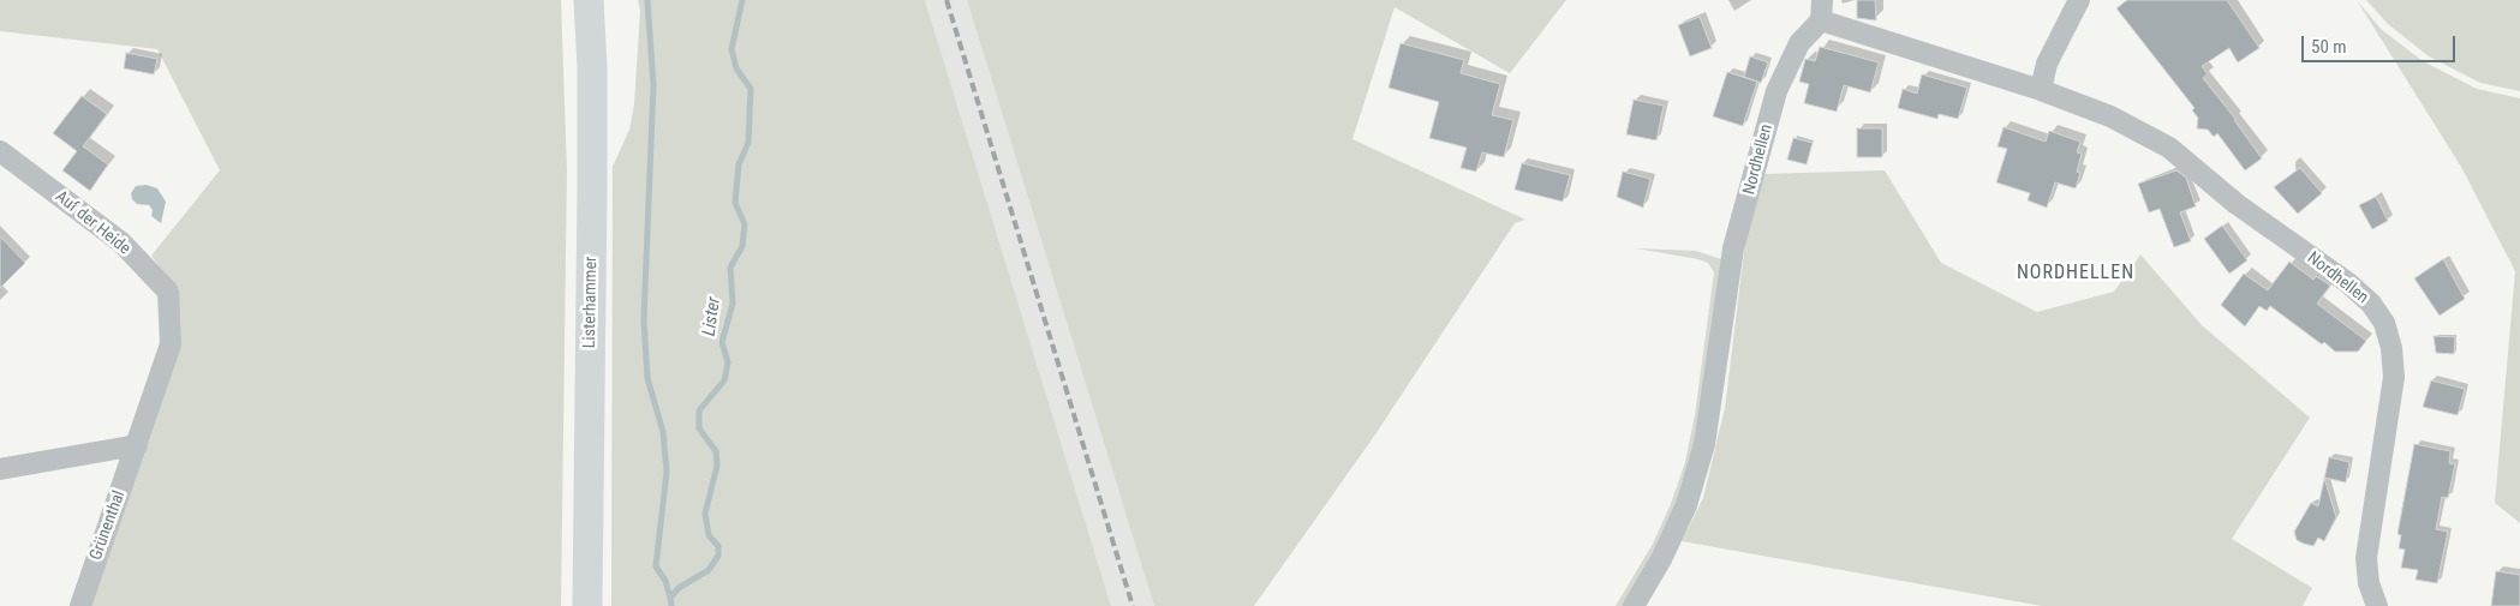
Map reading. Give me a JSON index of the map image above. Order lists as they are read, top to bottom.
{
  "streets": {
    "main road": ["Listerhammer"],
    "street": ["Nordhellen", "Auf der Heide", "Grünenthal"]
  },
  "crossings": [
    ["Auf der Heide", "Grünenthal"]
  ],
  "districts": ["NORDHELLEN"],
  "water": ["Lister"],
  "scale_bar": "50 m"
}
